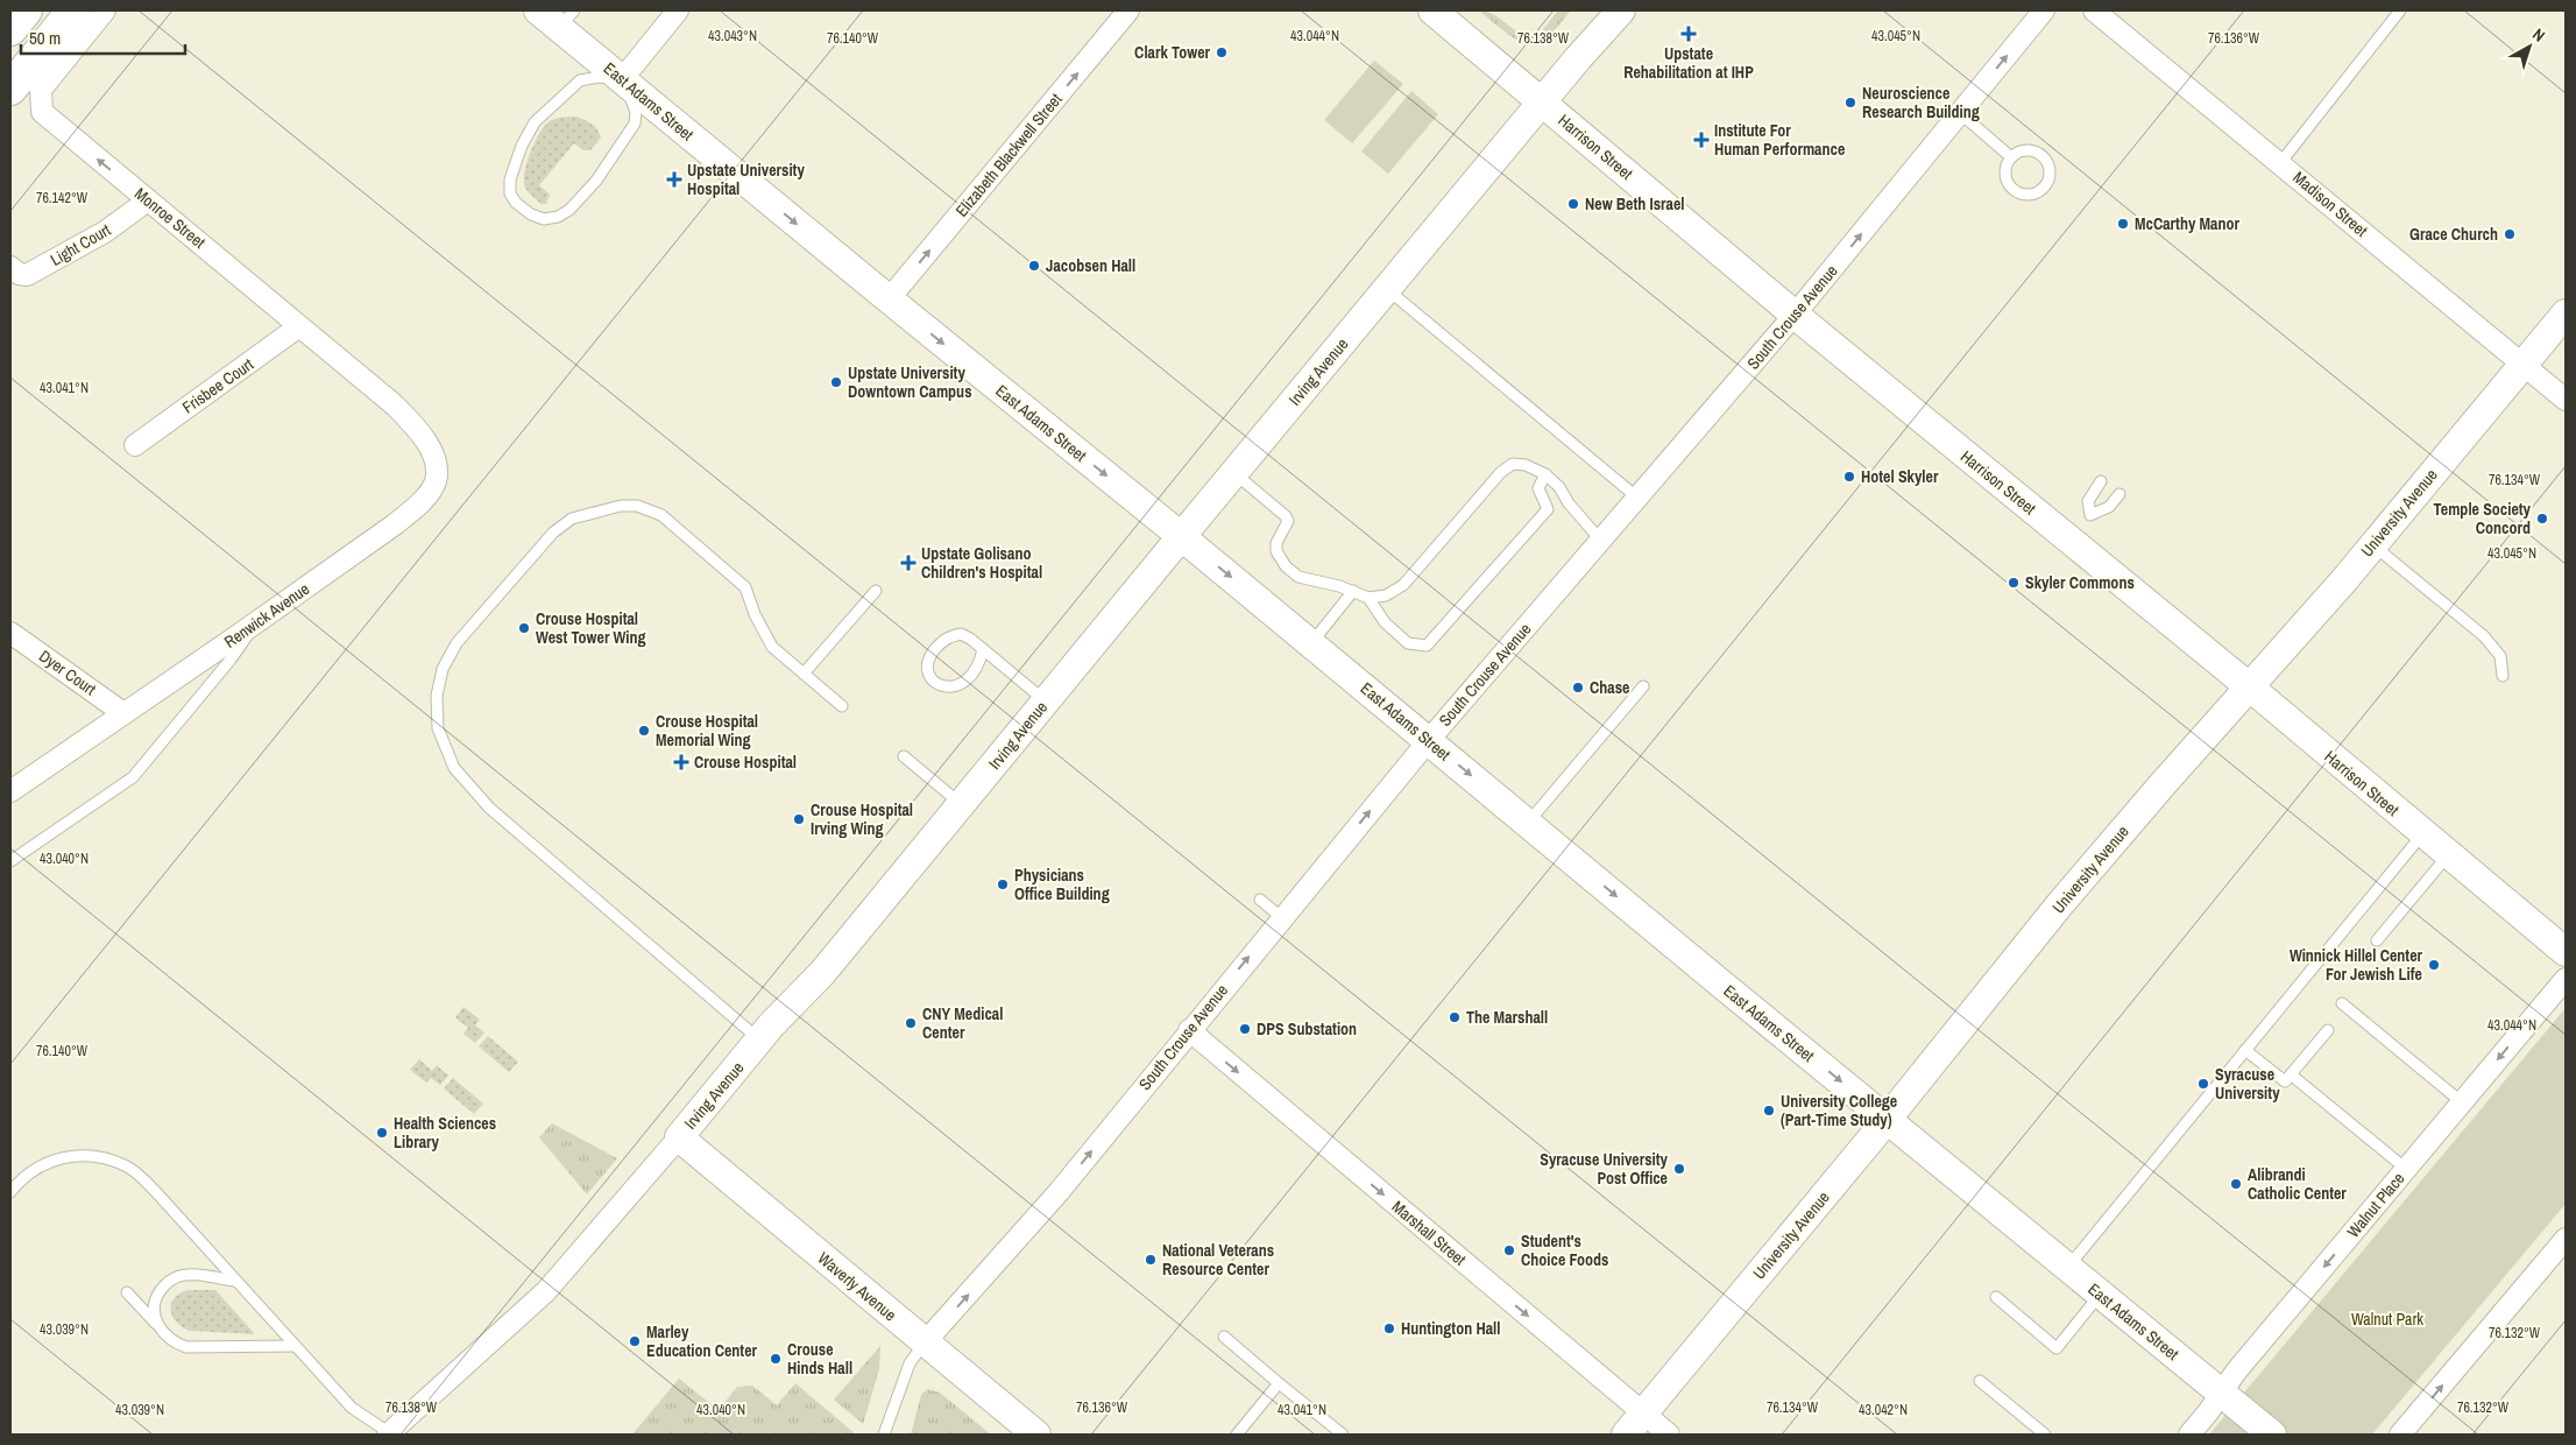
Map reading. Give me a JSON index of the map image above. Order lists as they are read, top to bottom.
{
  "streets": {
    "street": [
      "East Adams Street",
      "Harrison Street",
      "Elizabeth Blackwell Street",
      "Madison Street",
      "Monroe Street",
      "Light Court",
      "South Crouse Avenue",
      "Irving Avenue",
      "Frisbee Court",
      "University Avenue",
      "Renwick Avenue",
      "Dyer Court",
      "Walnut Place",
      "Marshall Street",
      "Waverly Avenue"
    ]
  },
  "crossings": [
    ["East Adams Street", "Elizabeth Blackwell Street"],
    ["East Adams Street", "South Crouse Avenue"],
    ["East Adams Street", "Irving Avenue"],
    ["East Adams Street", "University Avenue"],
    ["East Adams Street", "Walnut Place"],
    ["Harrison Street", "South Crouse Avenue"],
    ["Harrison Street", "Irving Avenue"],
    ["Harrison Street", "University Avenue"],
    ["Madison Street", "University Avenue"],
    ["Monroe Street", "Light Court"],
    ["Monroe Street", "Frisbee Court"],
    ["Monroe Street", "Renwick Avenue"],
    ["South Crouse Avenue", "Marshall Street"],
    ["South Crouse Avenue", "Waverly Avenue"],
    ["Irving Avenue", "Waverly Avenue"],
    ["University Avenue", "Marshall Street"],
    ["Renwick Avenue", "Dyer Court"]
  ],
  "one_way": [
    "East Adams Street",
    "Elizabeth Blackwell Street",
    "South Crouse Avenue",
    "Marshall Street"
  ],
  "parks": ["Walnut Park"],
  "places": {
    "health": [
      "Upstate Rehabilitation at IHP",
      "Institute For Human Performance",
      "Upstate University Hospital",
      "Upstate Golisano Children's Hospital",
      "Crouse Hospital"
    ],
    "other": [
      "Clark Tower",
      "Neuroscience Research Building",
      "New Beth Israel",
      "McCarthy Manor",
      "Grace Church",
      "Jacobsen Hall",
      "Upstate University Downtown Campus",
      "Hotel Skyler",
      "Temple Society Concord",
      "Skyler Commons",
      "Crouse Hospital West Tower Wing",
      "Chase",
      "Crouse Hospital Memorial Wing",
      "Crouse Hospital Irving Wing",
      "Physicians Office Building",
      "Winnick Hillel Center For Jewish Life",
      "The Marshall",
      "CNY Medical Center",
      "DPS Substation",
      "Syracuse University",
      "University College (Part-Time Study)",
      "Health Sciences Library",
      "Syracuse University Post Office",
      "Alibrandi Catholic Center",
      "Student's Choice Foods",
      "National Veterans Resource Center",
      "Huntington Hall",
      "Marley Education Center",
      "Crouse Hinds Hall"
    ]
  },
  "scale_bar": "50 m",
  "north": "top right",
  "coordinates": [
    "43.043°N",
    "43.045°N",
    "43.044°N",
    "76.140°W",
    "76.138°W",
    "76.136°W",
    "76.142°W",
    "43.041°N",
    "76.134°W",
    "43.040°N",
    "43.039°N",
    "76.132°W",
    "43.042°N"
  ]
}
